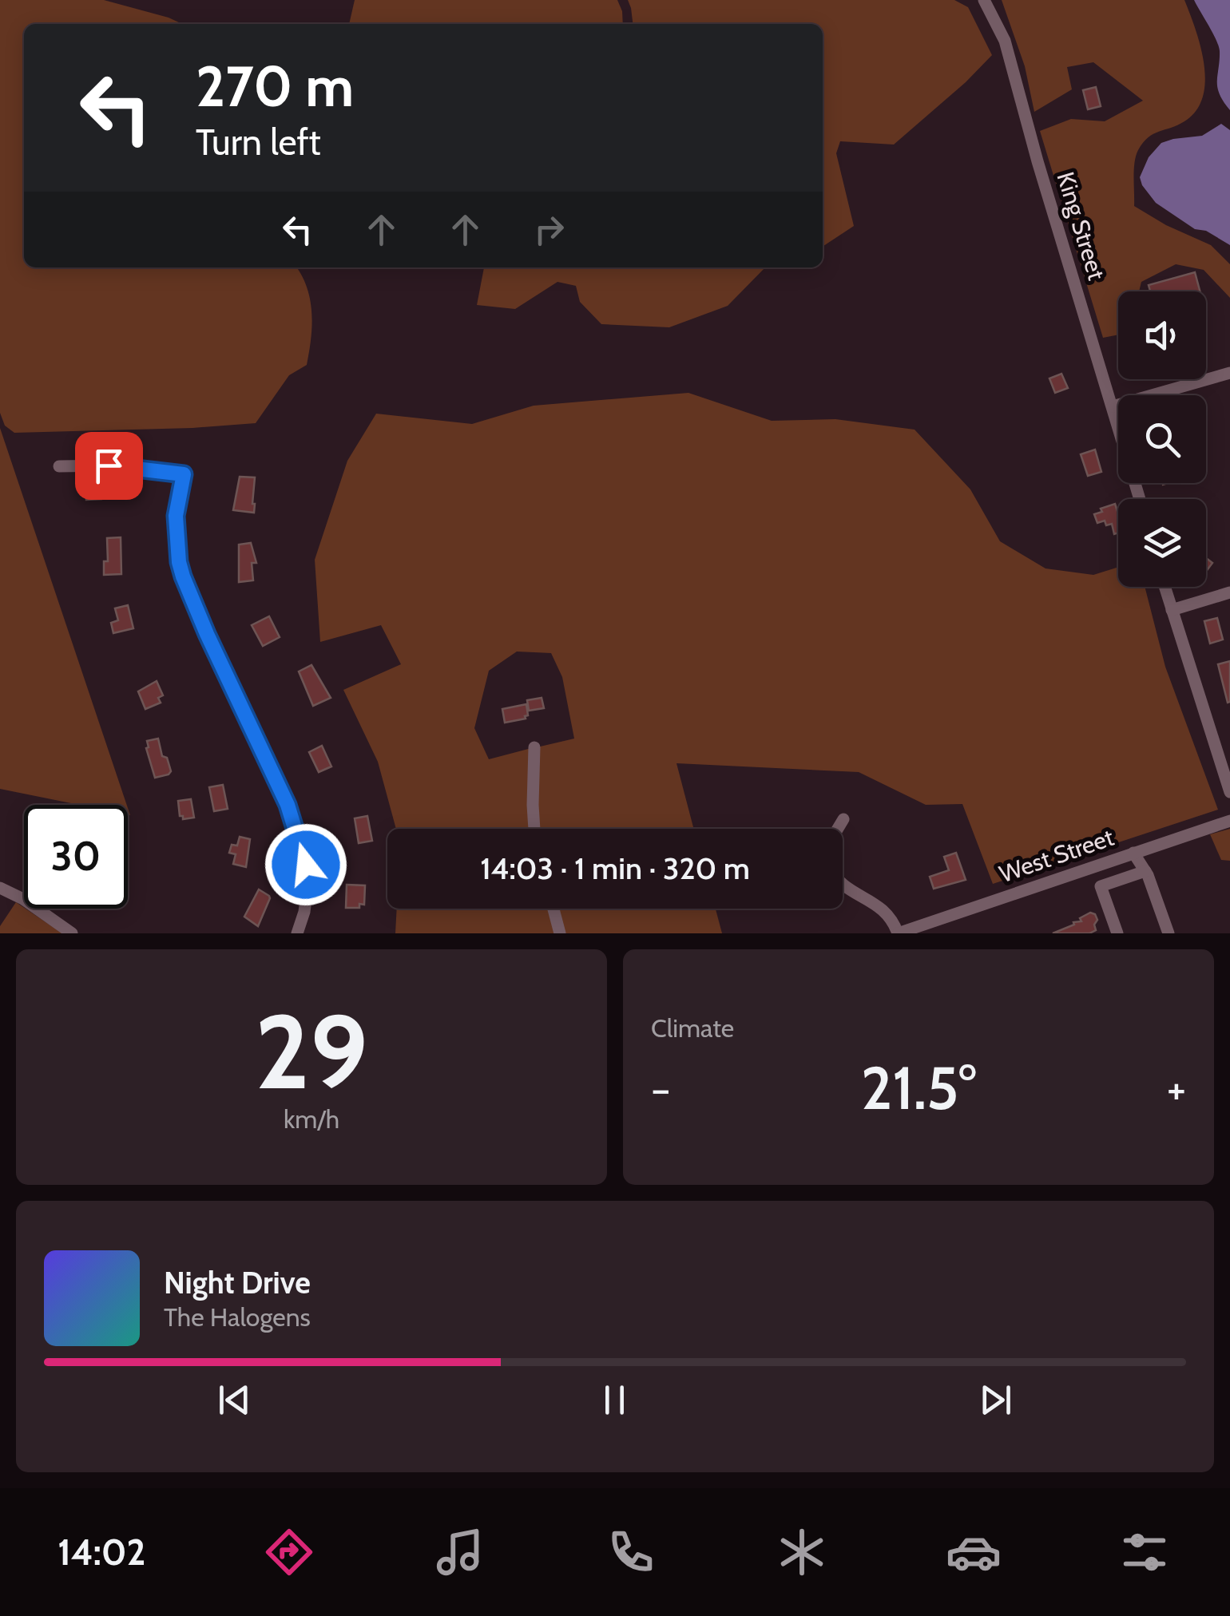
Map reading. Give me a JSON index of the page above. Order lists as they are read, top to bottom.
{
  "streets": {
    "street": ["King Street", "West Street"]
  },
  "page": {
    "turn": ["270 m", "Turn left"],
    "limit": "30",
    "trip": "14:03 · 1 min · 320 m",
    "tile": [
      ["29", "km/h"],
      "Climate"
    ],
    "heat": ["−", "21.5°", "+"],
    "song": ["Night Drive", "The Halogens"],
    "tabs": "14:02"
  }
}
